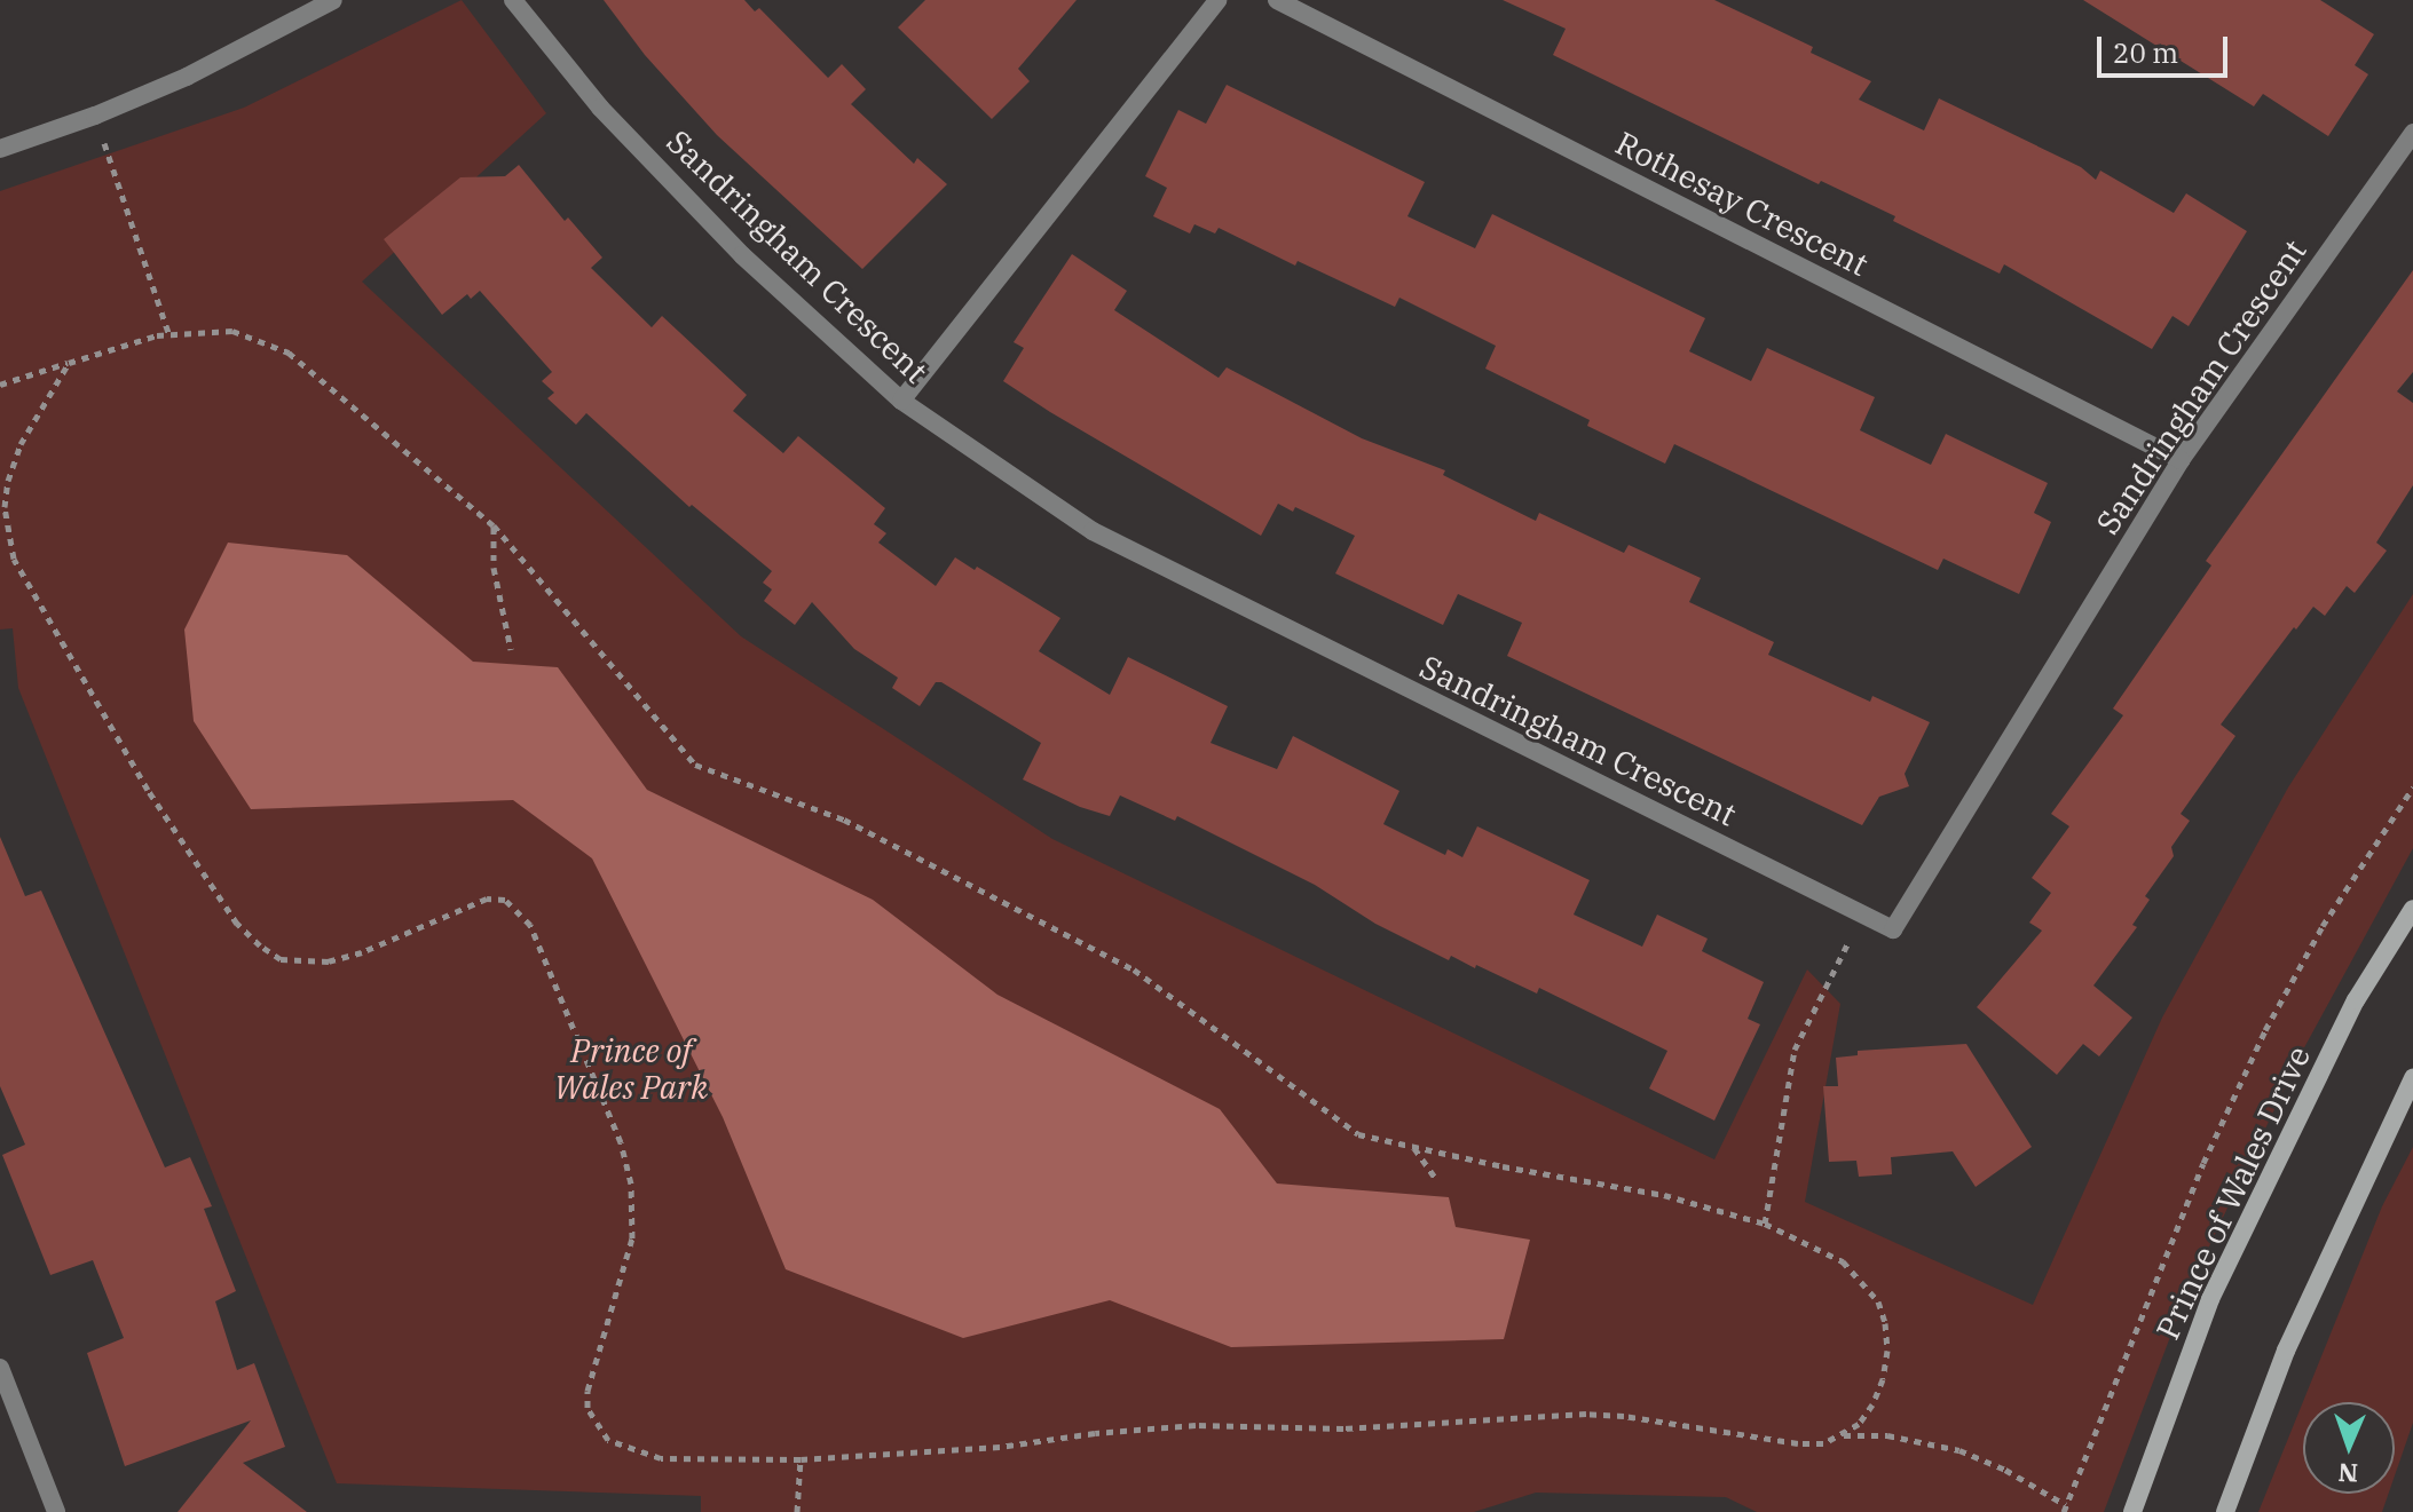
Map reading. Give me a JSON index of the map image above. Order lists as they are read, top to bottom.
{
  "streets": {
    "main road": ["Prince of Wales Drive"],
    "street": ["Rothesay Crescent", "Sandringham Crescent"]
  },
  "crossings": [
    ["Rothesay Crescent", "Sandringham Crescent"]
  ],
  "parks": ["Prince of Wales Park"],
  "scale_bar": "20 m",
  "north": "bottom"
}
